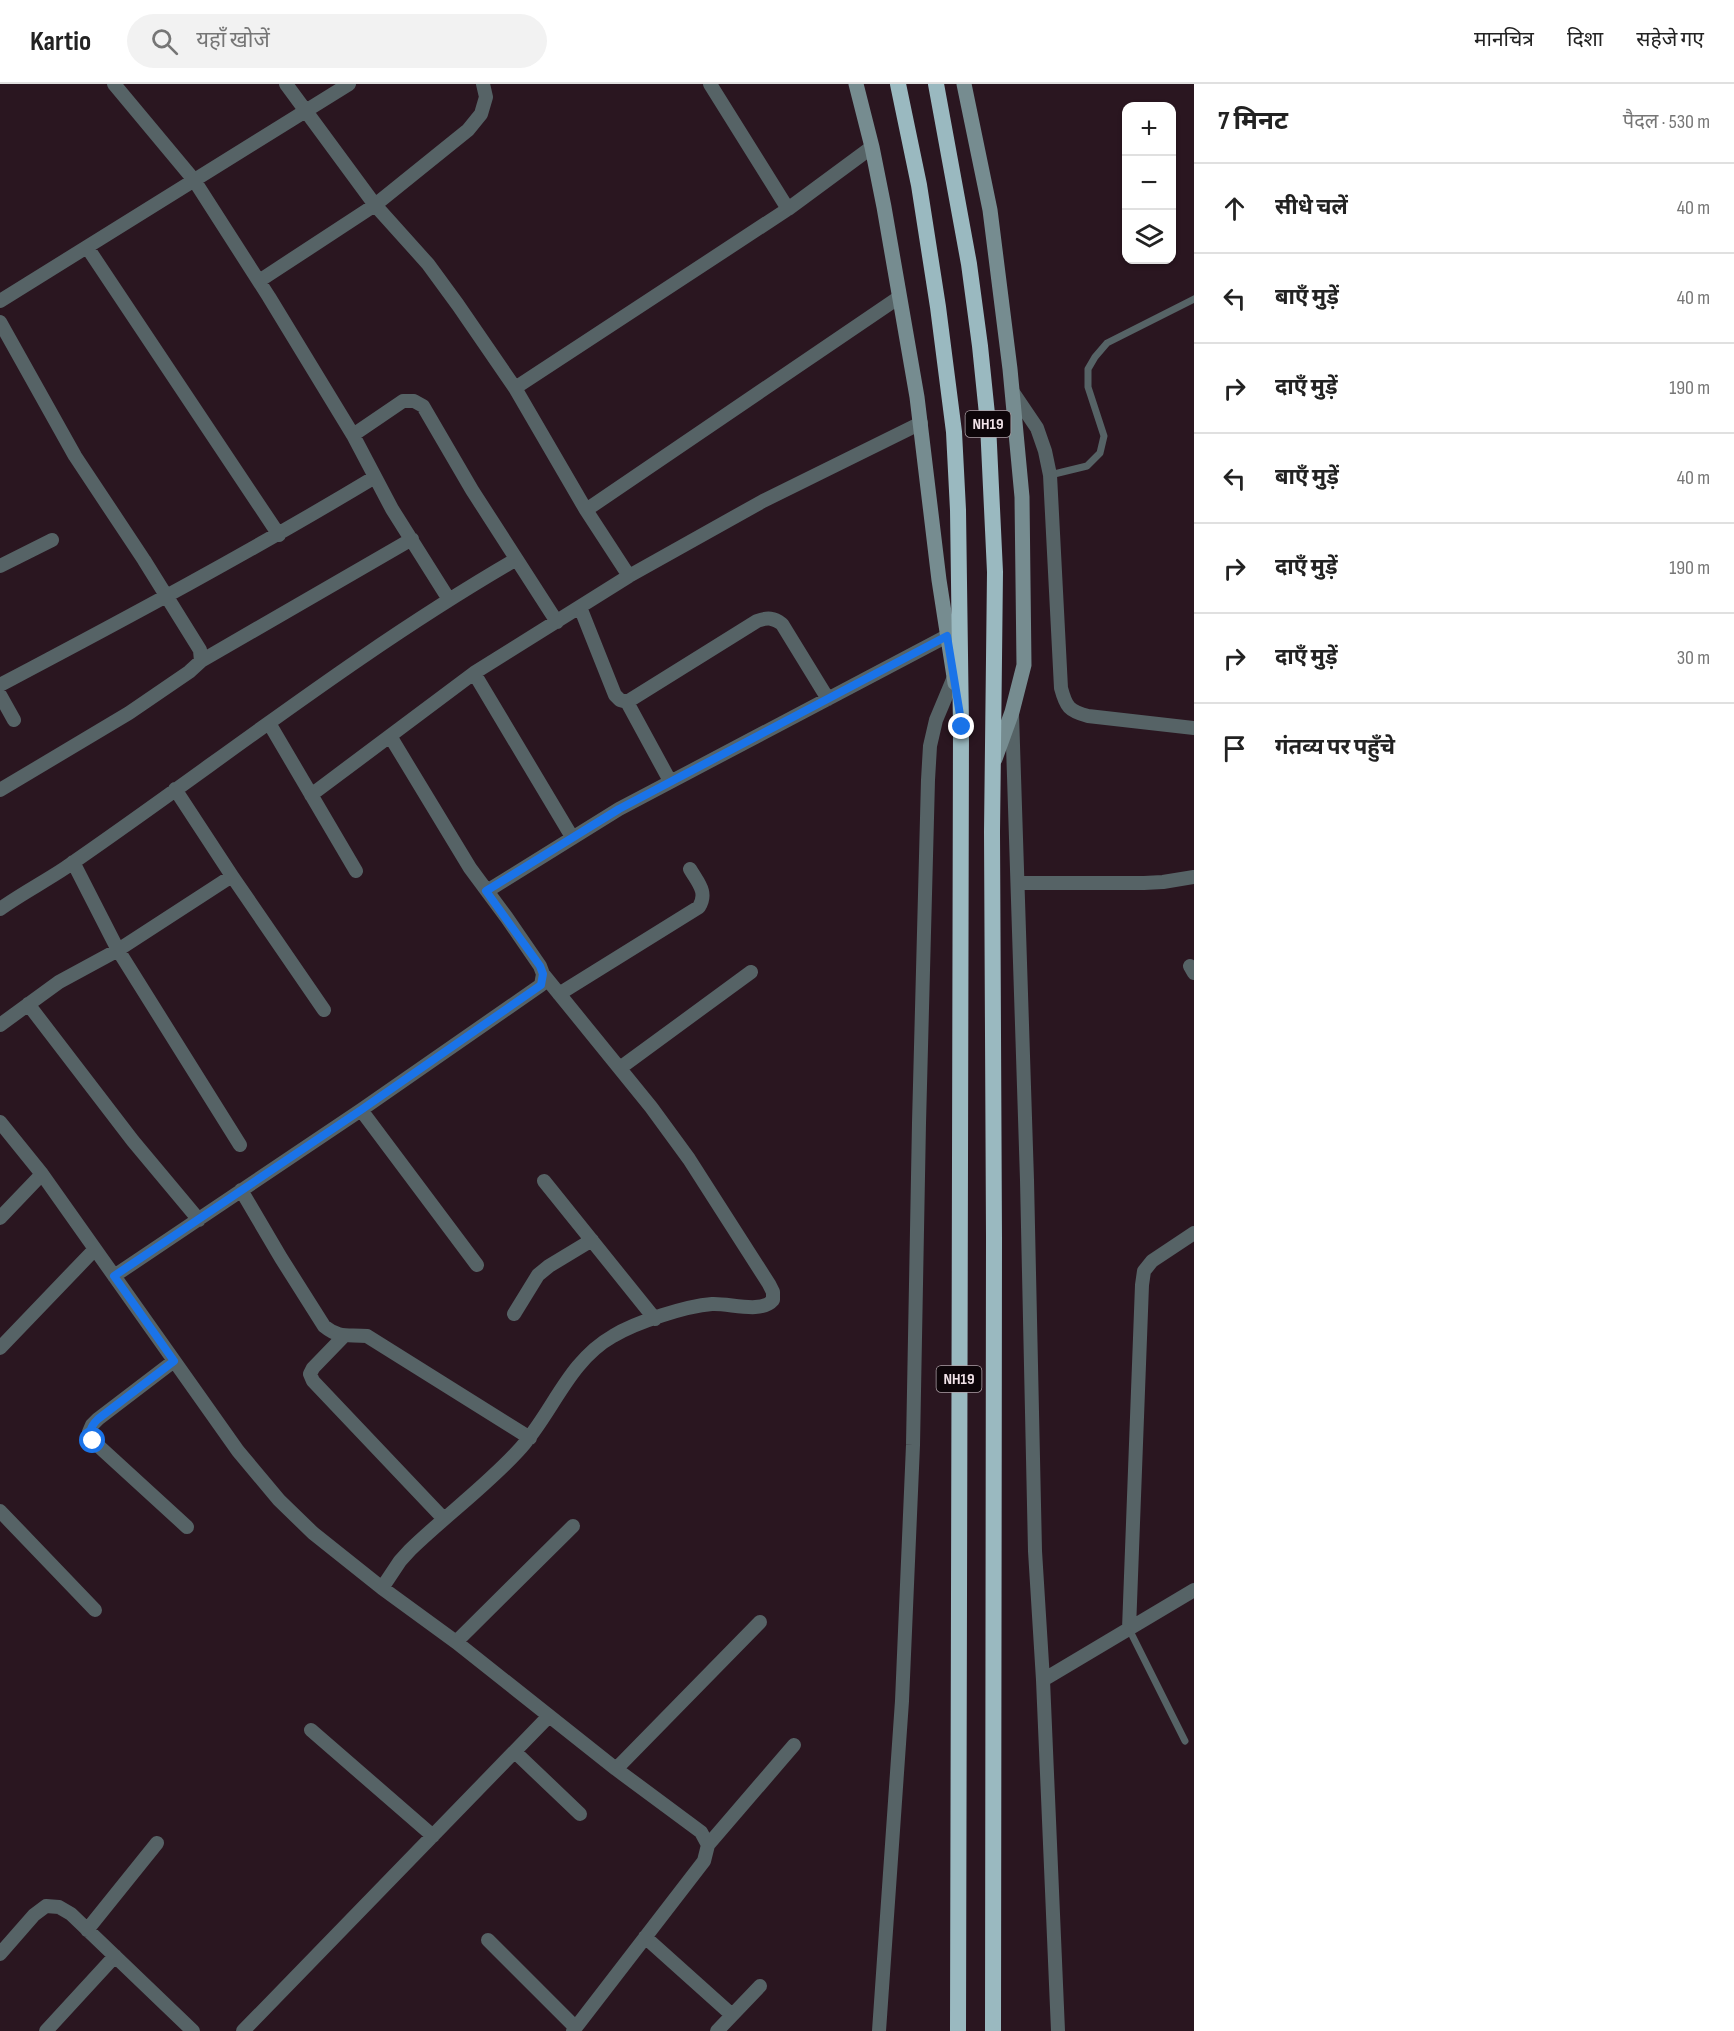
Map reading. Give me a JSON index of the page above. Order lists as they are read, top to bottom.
{
  "streets": {
    "highway": ["NH19"]
  },
  "page": {
    "header": "Kartio",
    "search": "यहाँ खोजें",
    "nav": ["मानचित्र", "दिशा", "सहेजे गए"],
    "heading": ["7 मिनट", "पैदल · 530 m"],
    "map_buttons": ["+", "−"],
    "list": [
      ["सीधे चलें", "40 m"],
      ["बाएँ मुड़ें", "40 m"],
      ["दाएँ मुड़ें", "190 m"],
      ["बाएँ मुड़ें", "40 m"],
      ["दाएँ मुड़ें", "190 m"],
      ["दाएँ मुड़ें", "30 m"],
      "गंतव्य पर पहुँचे"
    ]
  }
}
